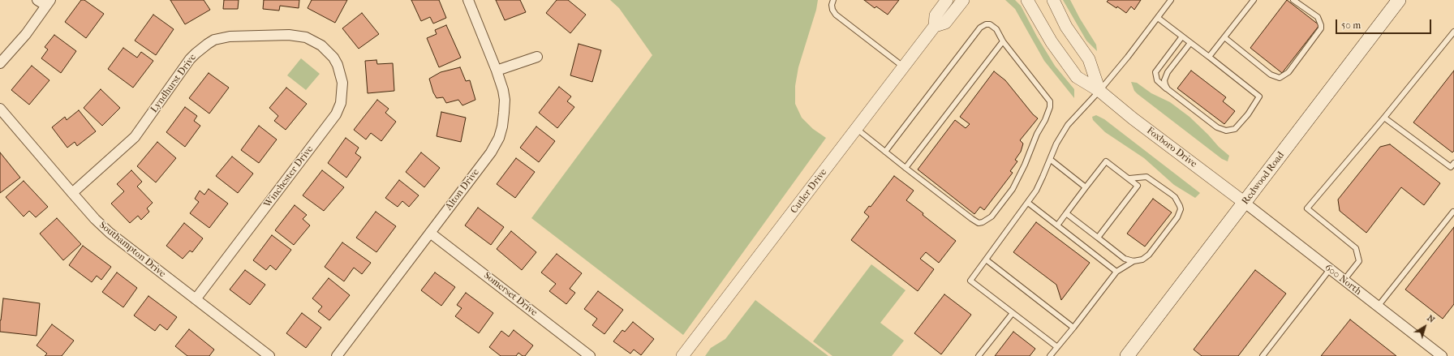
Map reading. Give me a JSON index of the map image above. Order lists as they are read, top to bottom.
{
  "streets": {
    "main road": ["Redwood Road"],
    "street": [
      "Lyndhurst Drive",
      "Foxboro Drive",
      "Winchester Drive",
      "Alton Drive",
      "Cutler Drive",
      "Southampton Drive",
      "600 North",
      "Somerset Drive"
    ]
  },
  "crossings": [
    ["Lyndhurst Drive", "Winchester Drive"],
    ["Lyndhurst Drive", "Southampton Drive"],
    ["Foxboro Drive", "Redwood Road"],
    ["Foxboro Drive", "600 North"],
    ["Winchester Drive", "Southampton Drive"],
    ["Redwood Road", "600 North"],
    ["Alton Drive", "Somerset Drive"]
  ],
  "scale_bar": "50 m",
  "north": "top right"
}
